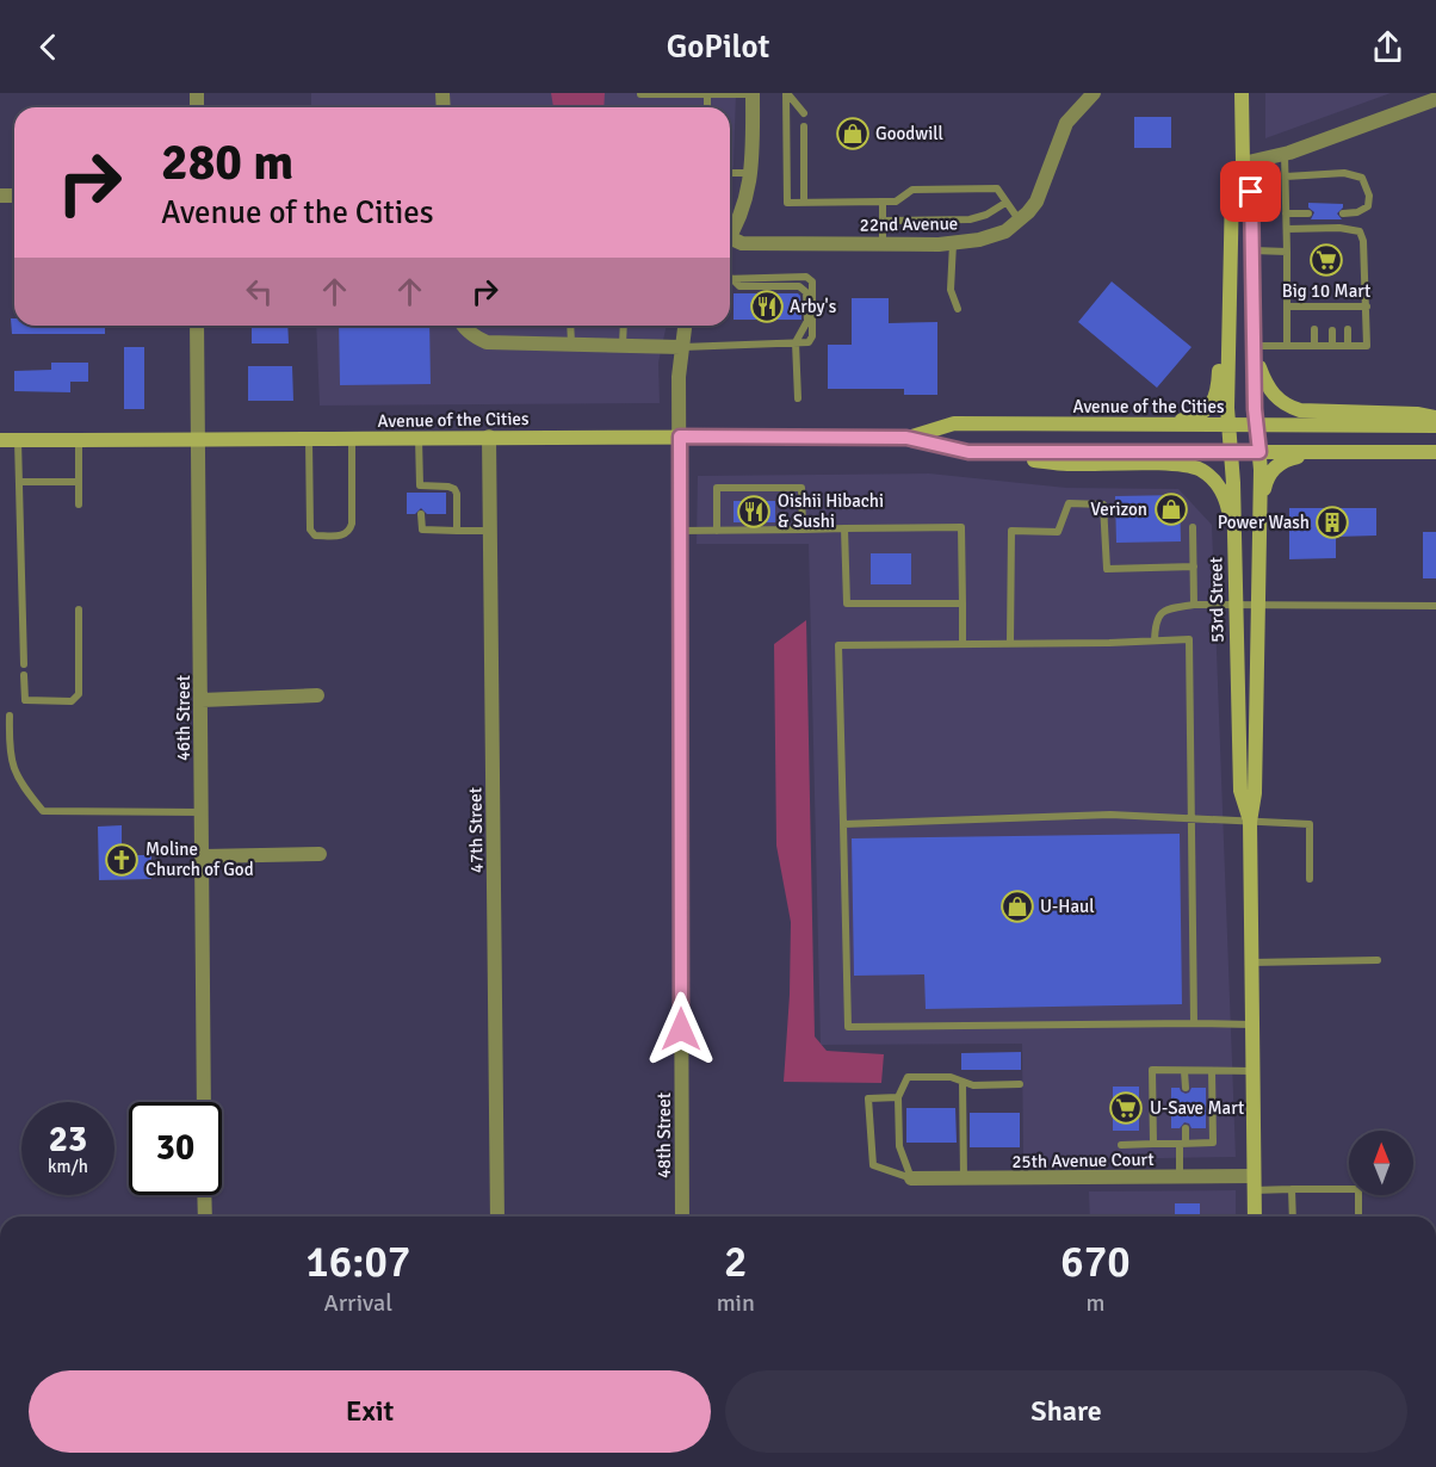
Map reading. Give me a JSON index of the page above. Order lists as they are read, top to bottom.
{
  "streets": {
    "main road": ["Avenue of the Cities", "53rd Street"],
    "street": [
      "22nd Avenue",
      "46th Street",
      "47th Street",
      "48th Street",
      "25th Avenue Court"
    ]
  },
  "crossings": [
    ["Avenue of the Cities", "53rd Street"],
    ["Avenue of the Cities", "46th Street"],
    ["Avenue of the Cities", "47th Street"],
    ["Avenue of the Cities", "48th Street"],
    ["53rd Street", "25th Avenue Court"]
  ],
  "places": {
    "shop": ["Goodwill", "Verizon", "U-Haul"],
    "supermarket": ["Big 10 Mart", "U-Save Mart"],
    "restaurant": ["Arby's", "Oishii Hibachi & Sushi"],
    "building": ["Power Wash"],
    "church": ["Moline Church of God"]
  },
  "north": "top",
  "page": {
    "header": "GoPilot",
    "turn": ["280 m", "Avenue of the Cities"],
    "speed": "23 km/h",
    "limit": "30",
    "eta": [
      "16:07",
      "Arrival",
      "2",
      "min",
      "670",
      "m"
    ],
    "buttons": ["Exit", "Share"]
  }
}
